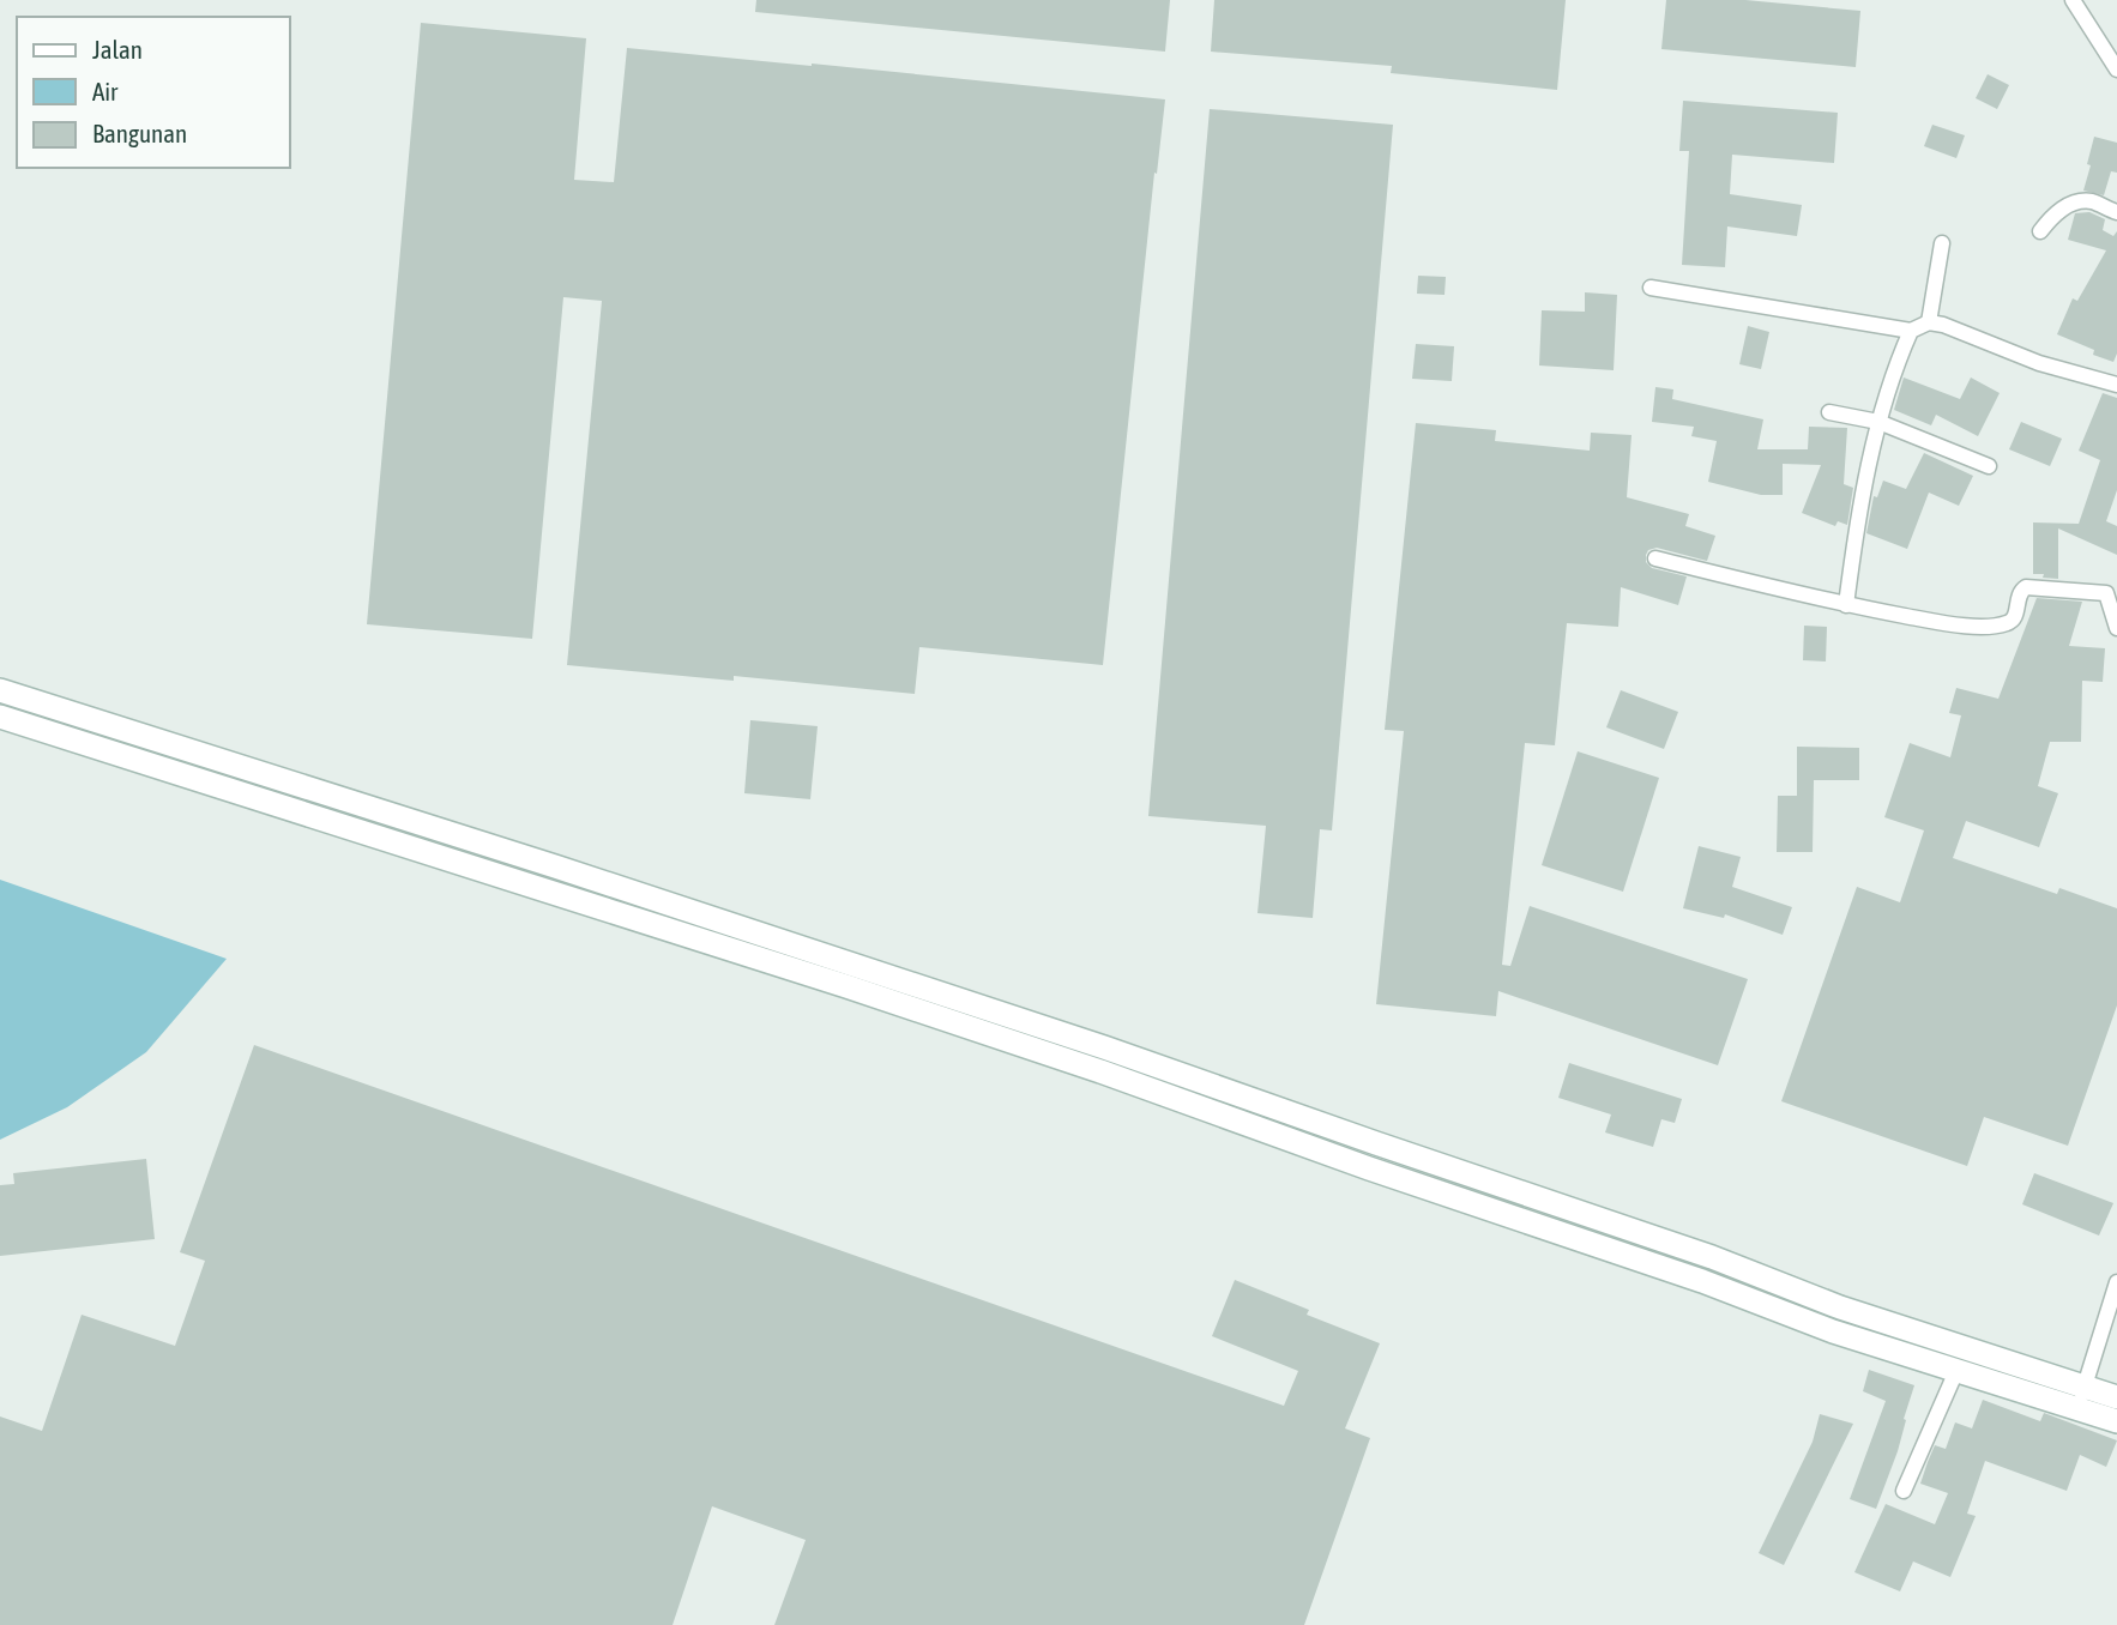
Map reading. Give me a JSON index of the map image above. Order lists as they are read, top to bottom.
{
  "legend": ["Jalan", "Air", "Bangunan"]
}
